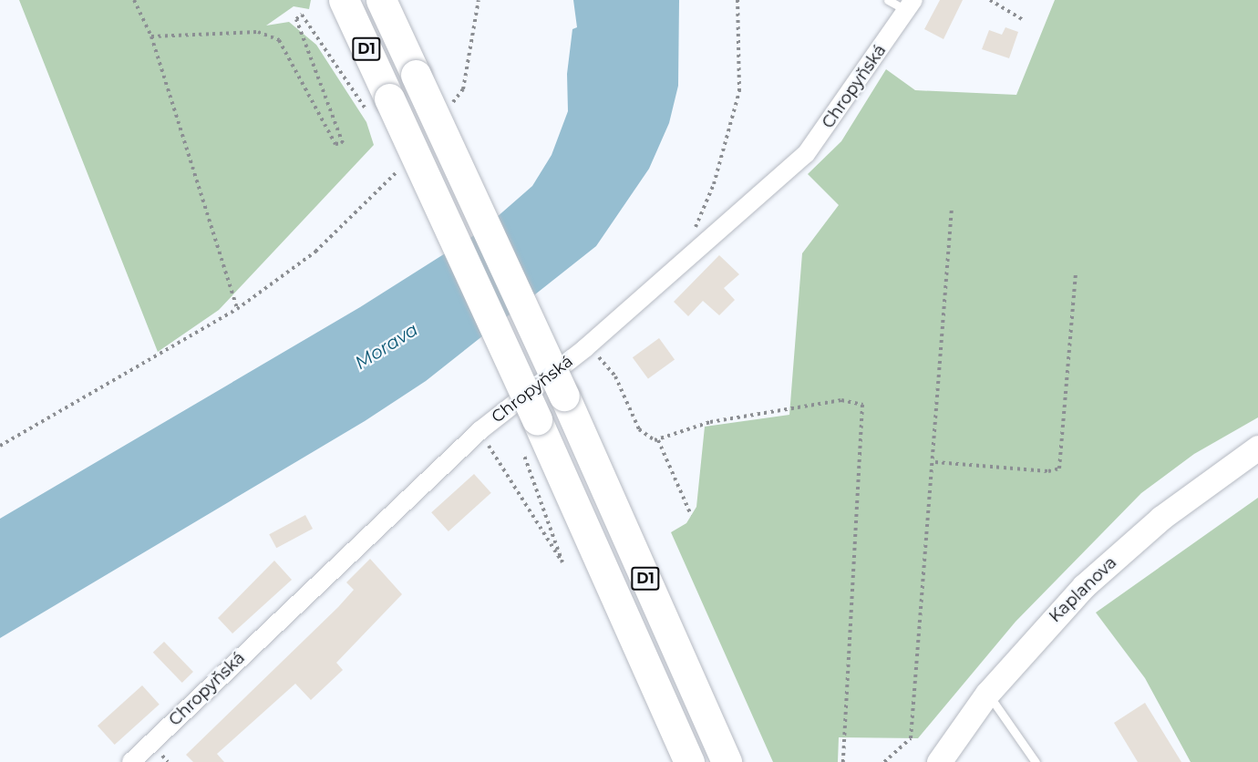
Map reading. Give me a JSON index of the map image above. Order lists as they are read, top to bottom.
{
  "streets": {
    "highway": ["D1"],
    "main road": ["Kaplanova"],
    "street": ["Chropyňská"]
  },
  "water": ["Morava"]
}
